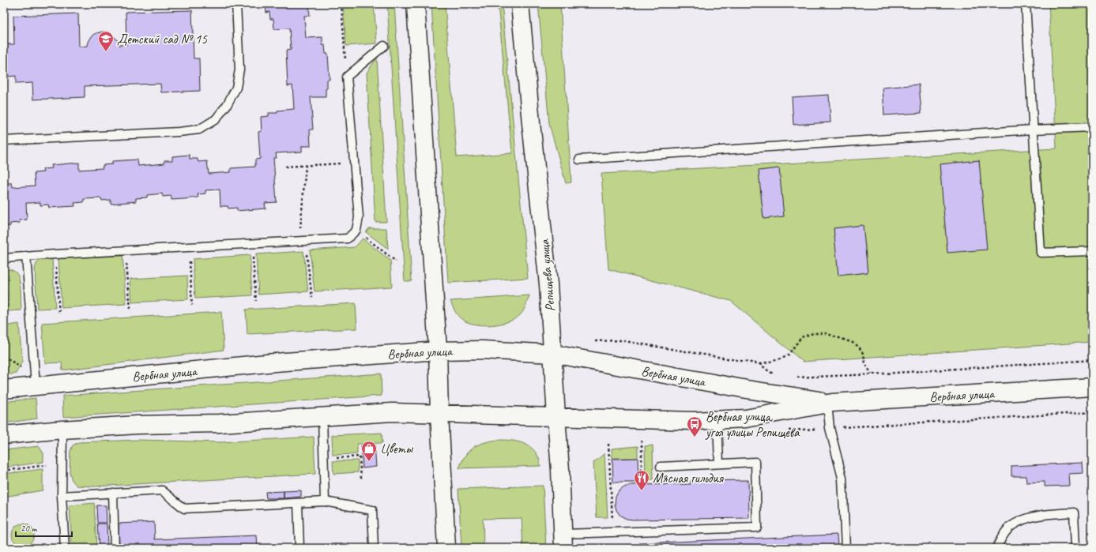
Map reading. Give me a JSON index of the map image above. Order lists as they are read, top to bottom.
{
  "streets": {
    "main road": ["Репищева улица", "Вербная улица"]
  },
  "crossings": [
    ["Репищева улица", "Вербная улица"]
  ],
  "places": {
    "school or university": ["Детский сад № 15"],
    "bus stop": ["Вербная улица, угол улицы Репищева"],
    "shop": ["Цветы"],
    "restaurant": ["Мясная гильдия"]
  },
  "scale_bar": "20 m"
}
